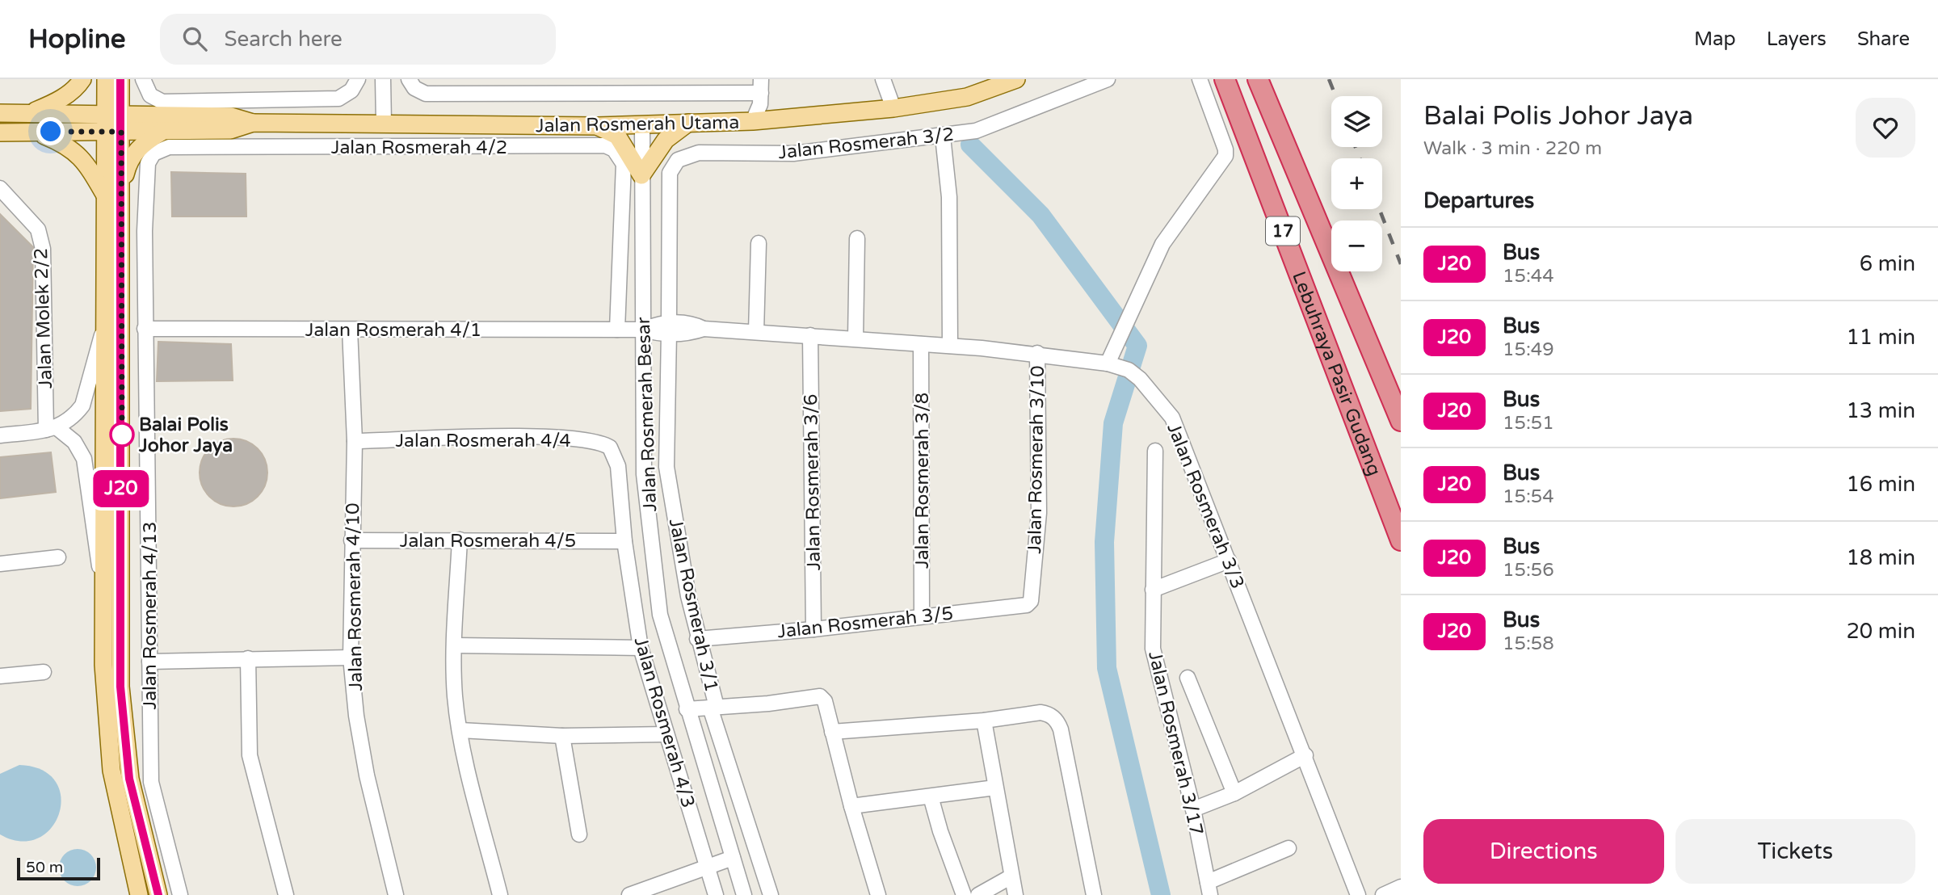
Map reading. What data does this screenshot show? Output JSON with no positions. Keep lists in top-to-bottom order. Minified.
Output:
{"streets":{"highway":["17","Lebuhraya Pasir Gudang"],"main road":["Jalan Rosmerah Utama"],"street":["Jalan Rosmerah 3/2","Jalan Rosmerah 4/2","Jalan Molek 2/2","Jalan Rosmerah 4/1","Jalan Rosmerah Besar","Jalan Rosmerah 4/4","Jalan Rosmerah 3/10","Jalan Rosmerah 3/8","Jalan Rosmerah 3/6","Jalan Rosmerah 3/3","Jalan Rosmerah 4/5","Jalan Rosmerah 4/10","Jalan Rosmerah 3/1","Jalan Rosmerah 4/13","Jalan Rosmerah 3/5","Jalan Rosmerah 4/3","Jalan Rosmerah 3/17"]},"crossings":[["Jalan Rosmerah Utama","Jalan Rosmerah Besar"],["Jalan Rosmerah 3/2","Jalan Rosmerah 3/3"],["Jalan Rosmerah 3/2","Jalan Rosmerah 3/1"],["Jalan Rosmerah 4/2","Jalan Rosmerah 4/1"],["Jalan Rosmerah 4/2","Jalan Rosmerah 4/13"],["Jalan Rosmerah 4/1","Jalan Rosmerah Besar"],["Jalan Rosmerah 4/1","Jalan Rosmerah 3/3"],["Jalan Rosmerah 4/1","Jalan Rosmerah 4/10"],["Jalan Rosmerah 4/1","Jalan Rosmerah 4/13"],["Jalan Rosmerah Besar","Jalan Rosmerah 3/3"],["Jalan Rosmerah 4/4","Jalan Rosmerah 4/10"],["Jalan Rosmerah 4/4","Jalan Rosmerah 4/3"],["Jalan Rosmerah 3/10","Jalan Rosmerah 3/3"],["Jalan Rosmerah 3/10","Jalan Rosmerah 3/5"],["Jalan Rosmerah 3/8","Jalan Rosmerah 3/3"],["Jalan Rosmerah 3/8","Jalan Rosmerah 3/5"],["Jalan Rosmerah 3/6","Jalan Rosmerah 3/3"],["Jalan Rosmerah 3/6","Jalan Rosmerah 3/5"],["Jalan Rosmerah 3/3","Jalan Rosmerah 3/1"],["Jalan Rosmerah 4/5","Jalan Rosmerah 4/10"],["Jalan Rosmerah 4/5","Jalan Rosmerah 4/3"],["Jalan Rosmerah 3/1","Jalan Rosmerah 3/5"]],"places":["Balai Polis Johor Jaya"],"lines":["bus line J20"],"scale_bar":"50 m","page":{"header":"Hopline","search":"Search here","nav":["Map","Layers","Share"],"on_map":"J20","heading":[["Balai Polis Johor Jaya","Walk · 3 min · 220 m"],"Departures"],"map_buttons":["+","−"],"list":[{"mark":"J20","name":"Bus","note":"15:44","value":"6 min"},{"mark":"J20","name":"Bus","note":"15:49","value":"11 min"},{"mark":"J20","name":"Bus","note":"15:51","value":"13 min"},{"mark":"J20","name":"Bus","note":"15:54","value":"16 min"},{"mark":"J20","name":"Bus","note":"15:56","value":"18 min"},{"mark":"J20","name":"Bus","note":"15:58","value":"20 min"}],"buttons":["Directions","Tickets"],"scale":"50 m"}}
